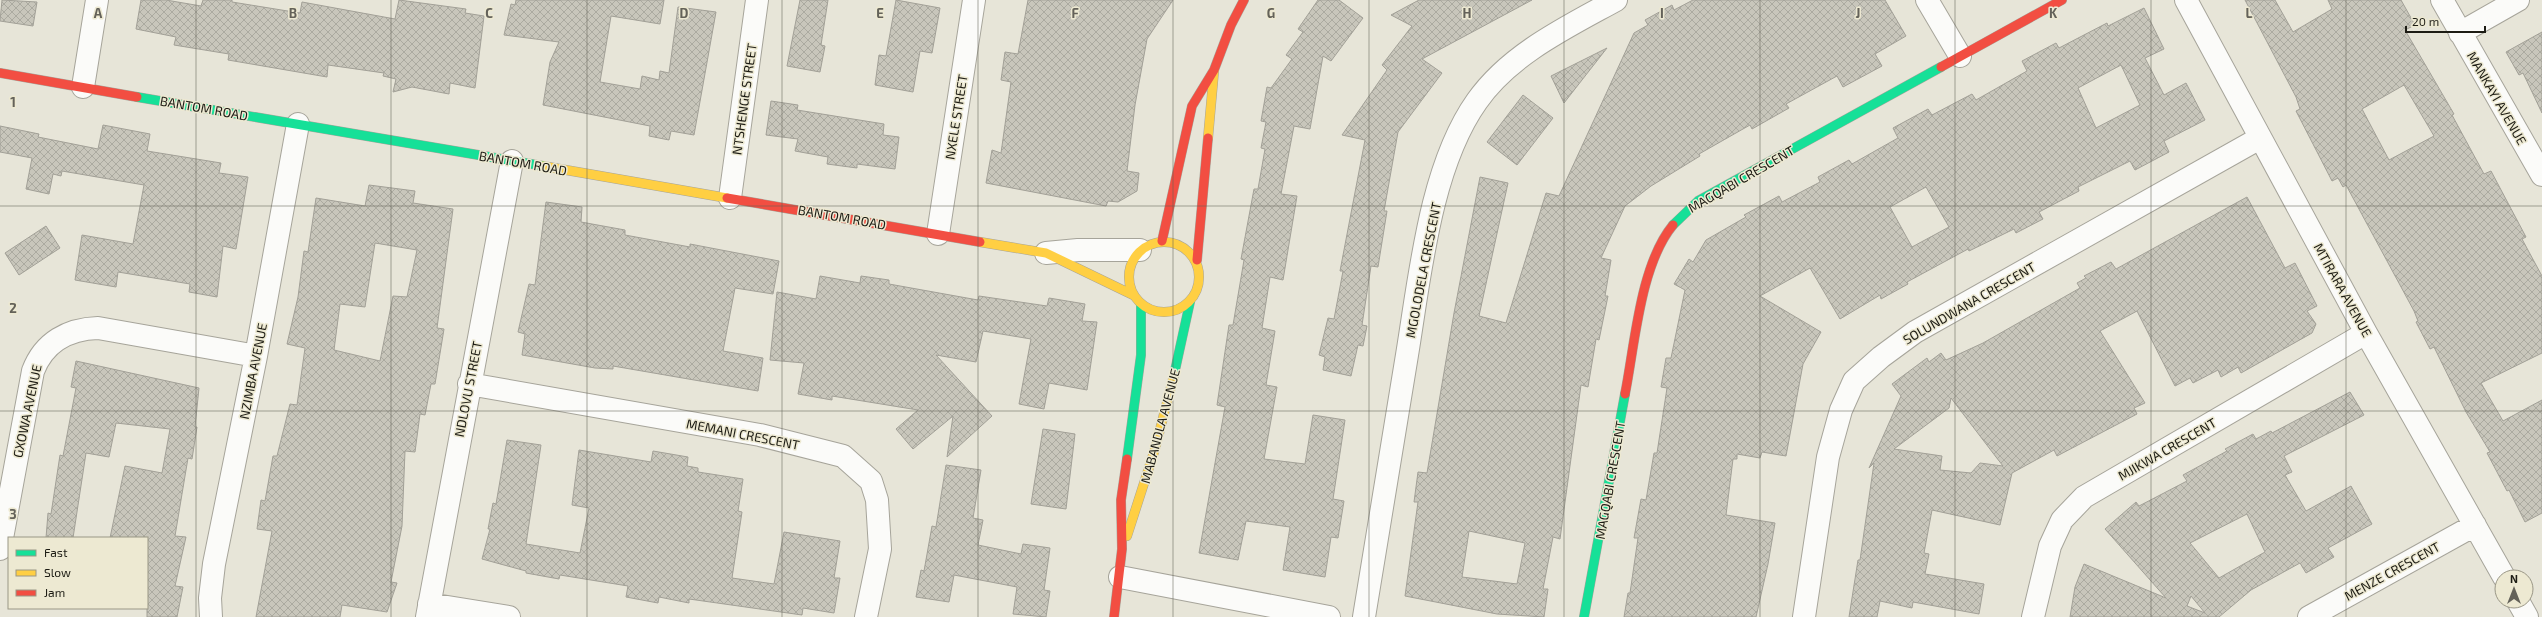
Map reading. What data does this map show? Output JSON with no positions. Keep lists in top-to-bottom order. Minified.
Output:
{"streets":{"street":["MANKAYI AVENUE","NTSHENGE STREET","BANTOM ROAD","NXELE STREET","MAGQABI CRESCENT","MGOLODELA CRESCENT","MTIRARA AVENUE","SOLUNDWANA CRESCENT","NZIMBA AVENUE","NDLOVU STREET","GXOWA AVENUE","MABANDLA AVENUE","MEMANI CRESCENT","MJIKWA CRESCENT","MENZE CRESCENT"]},"crossings":[["NTSHENGE STREET","BANTOM ROAD"],["BANTOM ROAD","NXELE STREET"],["BANTOM ROAD","NZIMBA AVENUE"],["BANTOM ROAD","NDLOVU STREET"],["BANTOM ROAD","MABANDLA AVENUE"],["MTIRARA AVENUE","SOLUNDWANA CRESCENT"],["MTIRARA AVENUE","MJIKWA CRESCENT"],["MTIRARA AVENUE","MENZE CRESCENT"],["NZIMBA AVENUE","GXOWA AVENUE"],["NDLOVU STREET","MEMANI CRESCENT"]],"legend":["Fast","Slow","Jam"],"scale_bar":"20 m","north":"top","grid":{"columns":["A","B","C","D","E","F","G","H","I","J","K","L"],"rows":["1","2","3"]}}
